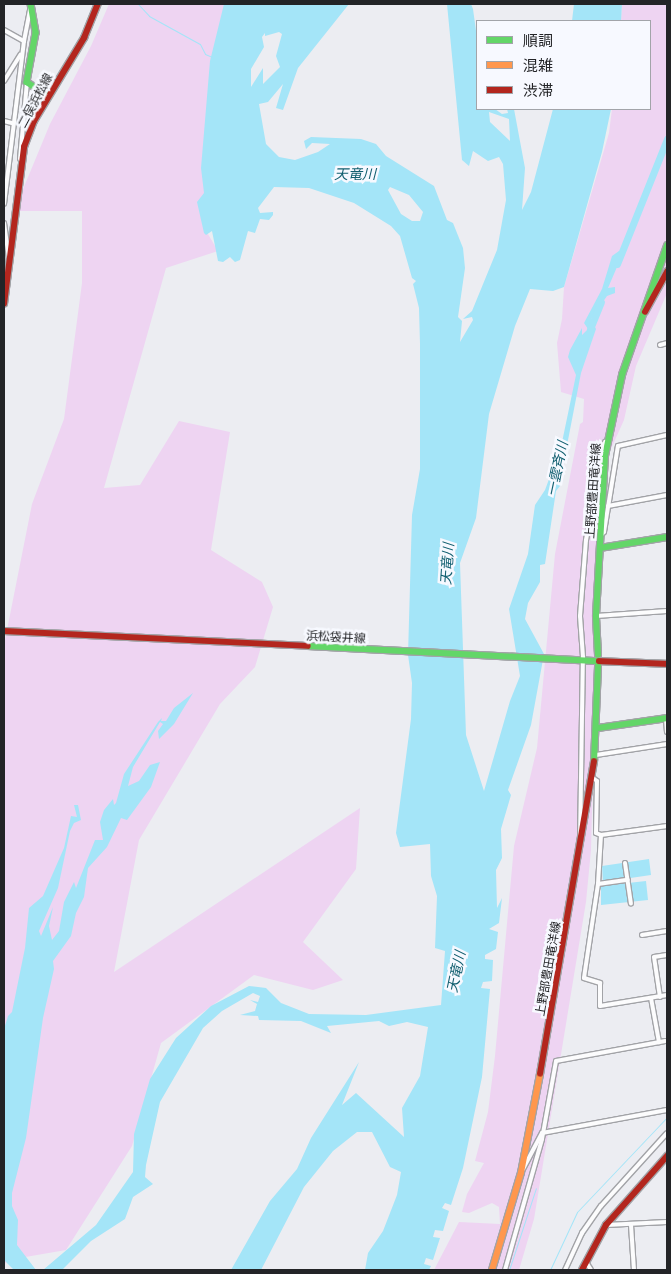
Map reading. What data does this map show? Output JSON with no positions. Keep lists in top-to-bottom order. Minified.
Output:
{"streets":{"main road":["二俣浜松線","上野部豊田竜洋線","浜松袋井線"]},"water":["天竜川","一雲斉川"],"legend":["順調","混雑","渋滞"]}
